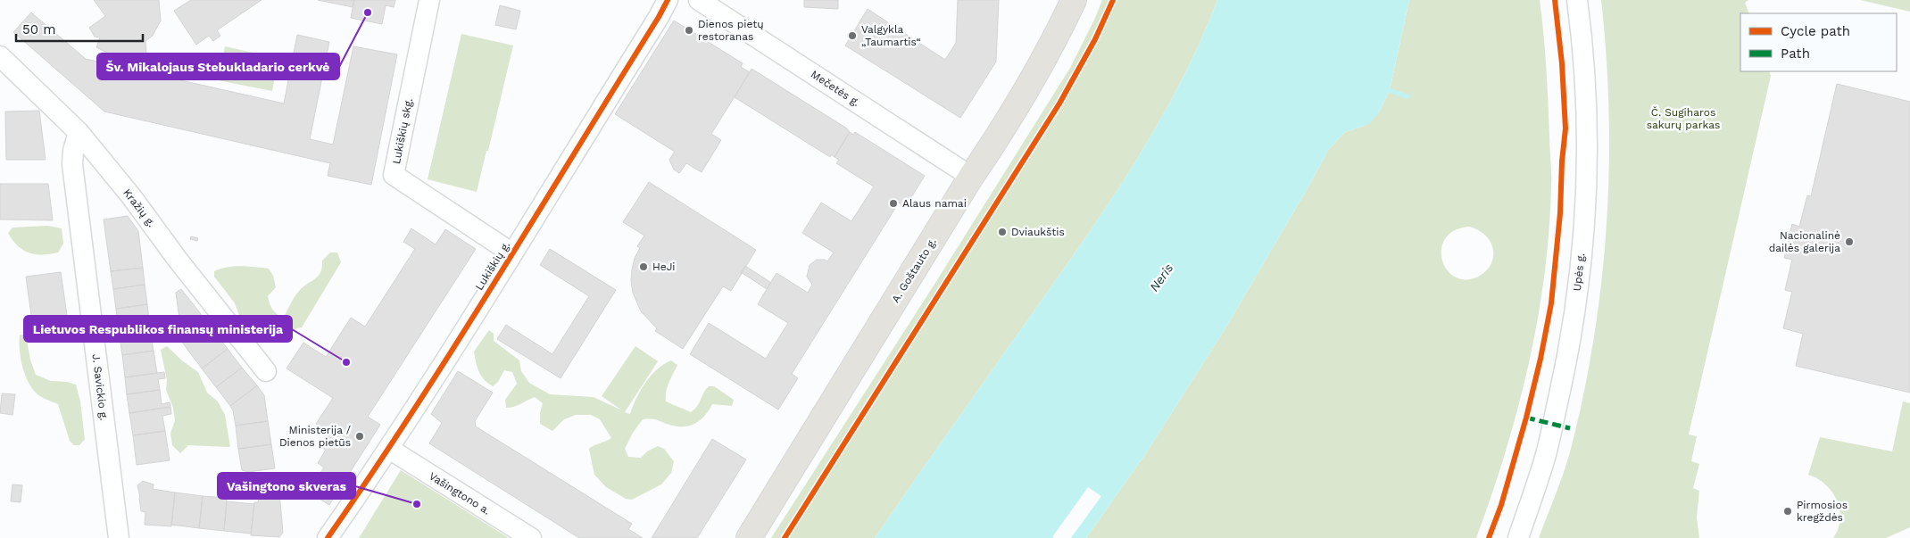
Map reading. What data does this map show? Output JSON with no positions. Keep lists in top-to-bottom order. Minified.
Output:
{"streets":{"main road":["A. Goštauto g."],"street":["Mečetės g.","Lukiškių skg.","Kražių g.","Lukiškių g.","Upės g.","J. Savickio g.","Vašingtono a."]},"crossings":[["Mečetės g.","A. Goštauto g."],["Lukiškių skg.","Lukiškių g."],["Kražių g.","J. Savickio g."],["Lukiškių g.","Vašingtono a."]],"water":["Neris"],"parks":["Č. Sugiharos sakurų parkas"],"places":["Šv. Mikalojaus Stebukladario cerkvė","Dienos pietų restoranas","Valgykla „Taumartis“","Alaus namai","Dviaukštis","Nacionalinė dailės galerija","HeJi","Lietuvos Respublikos finansų ministerija","Ministerija / Dienos pietūs","Vašingtono skveras","Pirmosios kregždės"],"legend":["Cycle path","Path"],"scale_bar":"50 m"}
